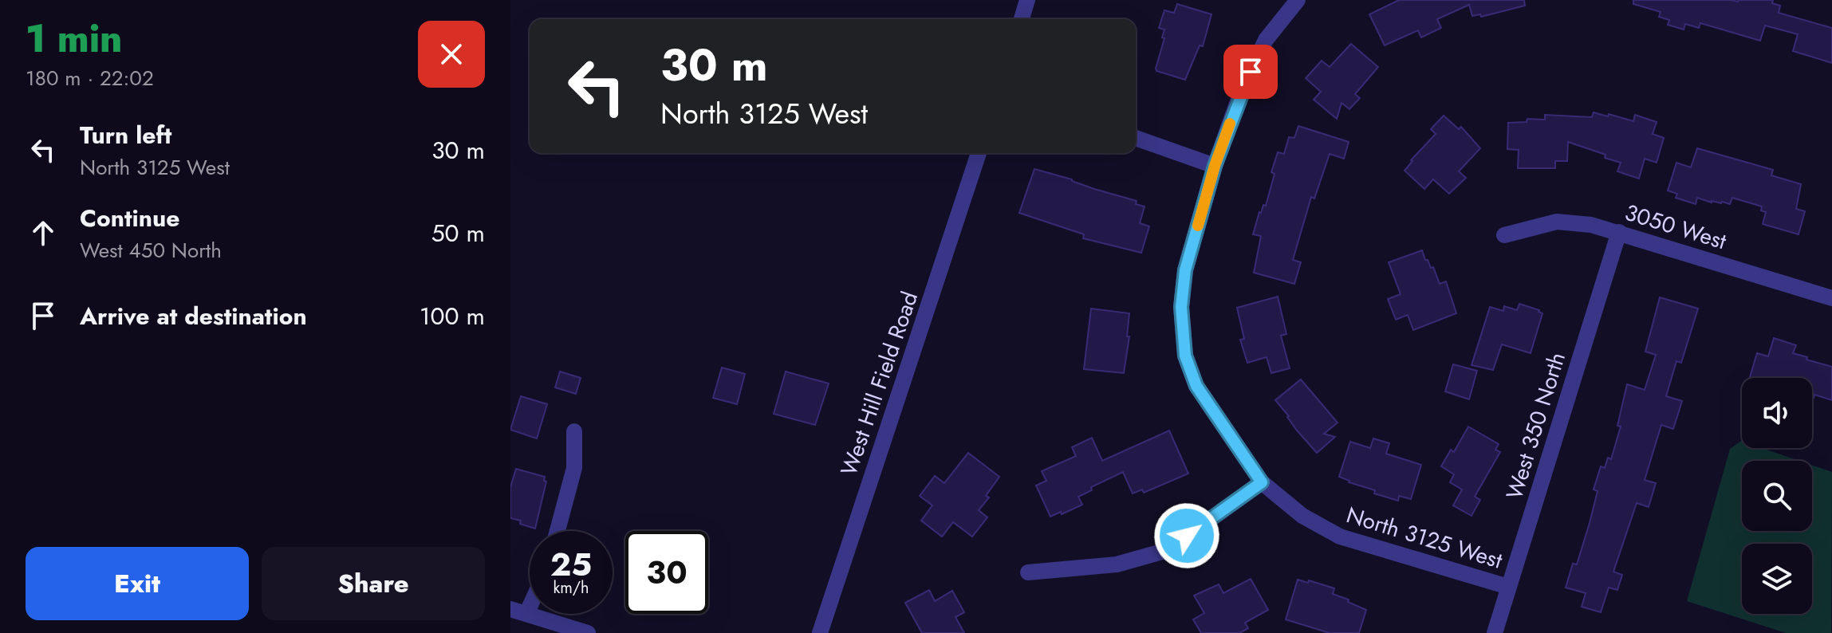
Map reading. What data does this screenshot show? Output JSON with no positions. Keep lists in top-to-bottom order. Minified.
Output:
{"streets":{"street":["3050 West","West Hill Field Road","West 350 North","North 3125 West"]},"crossings":[["3050 West","West 350 North"],["West 350 North","North 3125 West"]],"page":{"heading":["1 min","180 m · 22:02"],"turn":["30 m","North 3125 West"],"list":[{"name":"Turn left","note":"North 3125 West","value":"30 m"},{"name":"Continue","note":"West 450 North","value":"50 m"},{"name":"Arrive at destination","value":"100 m"}],"speed":"25 km/h","limit":"30","buttons":["Exit","Share"]}}
